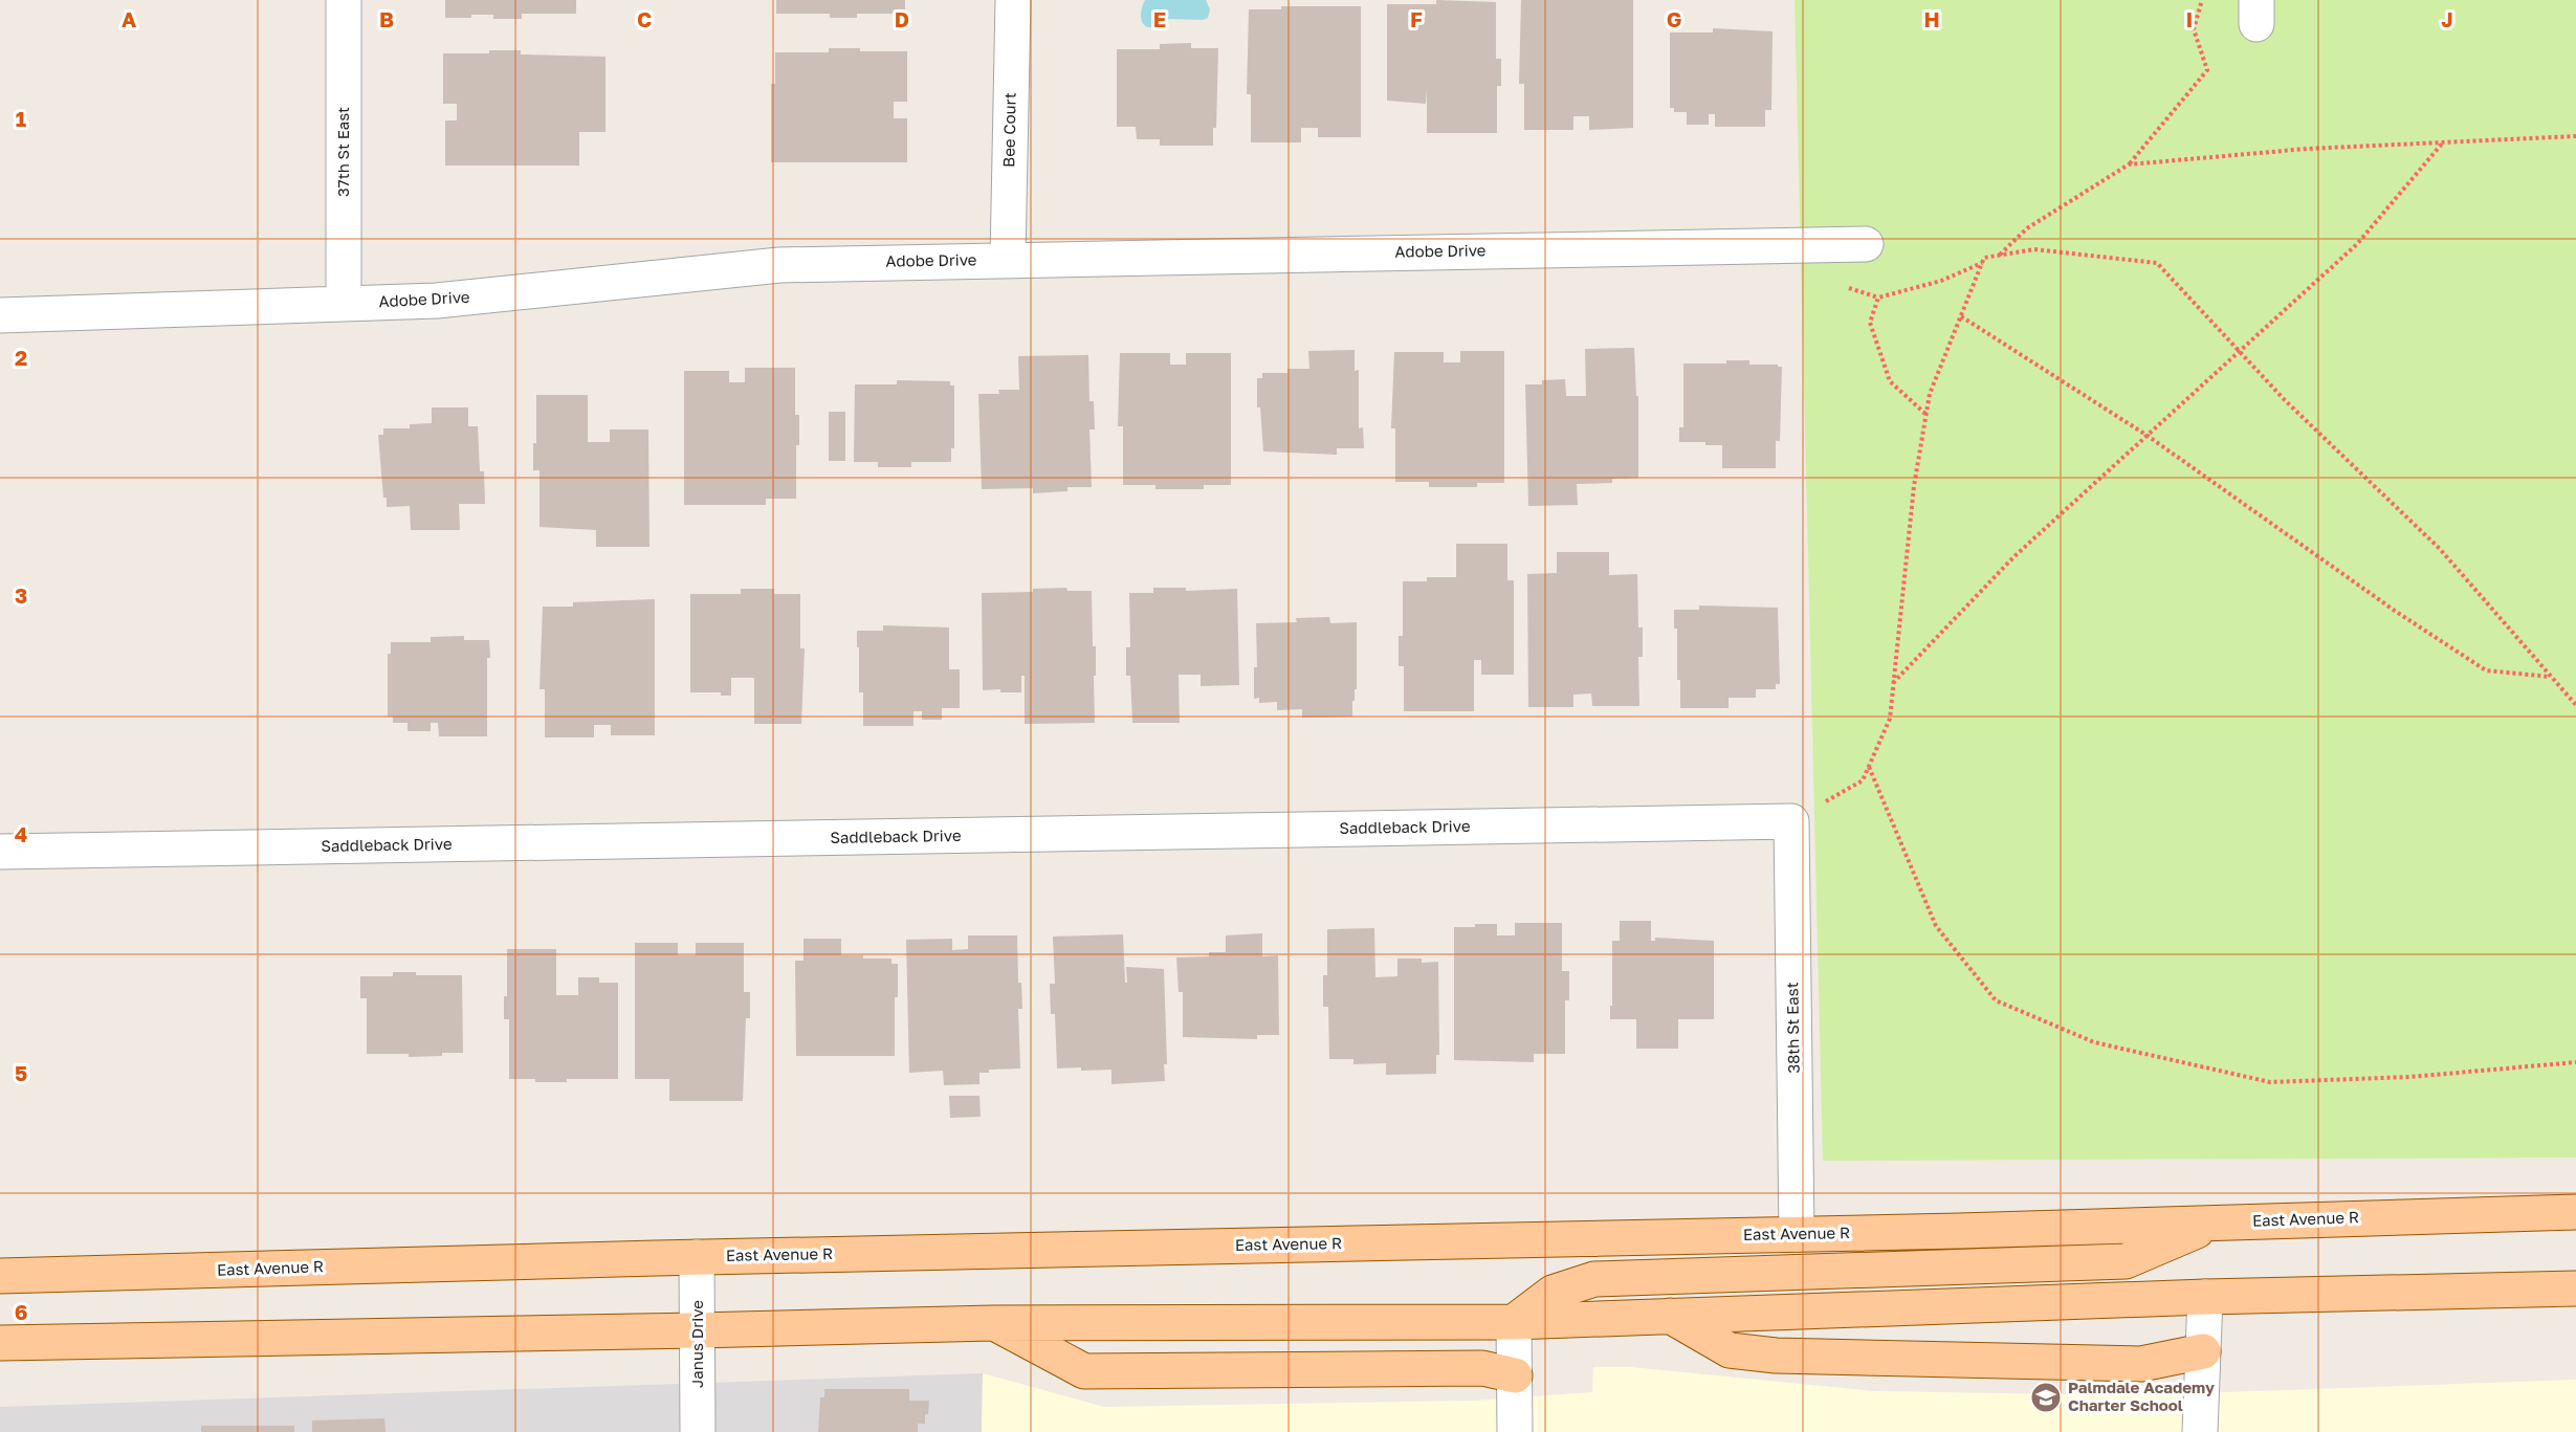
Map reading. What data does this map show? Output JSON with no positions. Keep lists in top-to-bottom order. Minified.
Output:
{"streets":{"main road":["East Avenue R"],"street":["Bee Court","37th St East","Adobe Drive","Saddleback Drive","38th St East","Janus Drive"]},"crossings":[["Bee Court","Adobe Drive"],["37th St East","Adobe Drive"],["Saddleback Drive","38th St East"],["38th St East","East Avenue R"],["East Avenue R","Janus Drive"]],"places":{"school or university":["Palmdale Academy Charter School"]},"grid":{"columns":["A","B","C","D","E","F","G","H","I","J"],"rows":["1","2","3","4","5","6"]}}
